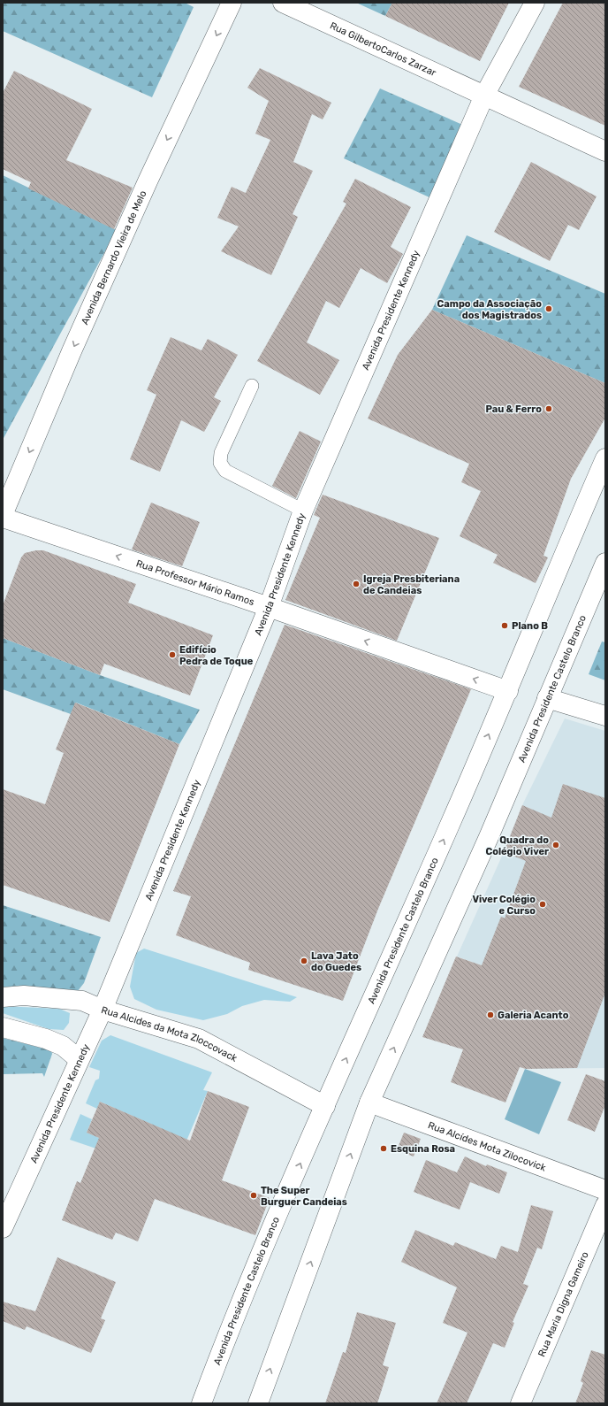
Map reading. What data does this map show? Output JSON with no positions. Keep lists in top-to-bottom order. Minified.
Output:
{"streets":{"street":["Rua GilbertoCarlos Zarzar","Avenida Bernardo Vieira de Melo","Avenida Presidente Kennedy","Rua Professor Mário Ramos","Avenida Presidente Castelo Branco","Rua Alcides da Mota Zloccovack","Rua Alcídes Mota Zilocovick","Rua Maria Digna Gameiro"]},"crossings":[["Rua GilbertoCarlos Zarzar","Avenida Presidente Kennedy"],["Avenida Bernardo Vieira de Melo","Rua Professor Mário Ramos"],["Avenida Presidente Kennedy","Rua Professor Mário Ramos"],["Avenida Presidente Kennedy","Rua Alcides da Mota Zloccovack"],["Rua Professor Mário Ramos","Avenida Presidente Castelo Branco"],["Avenida Presidente Castelo Branco","Rua Alcides da Mota Zloccovack"],["Avenida Presidente Castelo Branco","Rua Alcídes Mota Zilocovick"]],"one_way":["Avenida Bernardo Vieira de Melo","Rua Professor Mário Ramos","Avenida Presidente Castelo Branco"],"places":["Campo da Associação dos Magistrados","Pau & Ferro","Igreja Presbiteriana de Candeias","Plano B","Edifício Pedra de Toque","Quadra do Colégio Viver","Viver Colégio e Curso","Lava Jato do Guedes","Galeria Acanto","Esquina Rosa","The Super Burguer Candeias"]}
